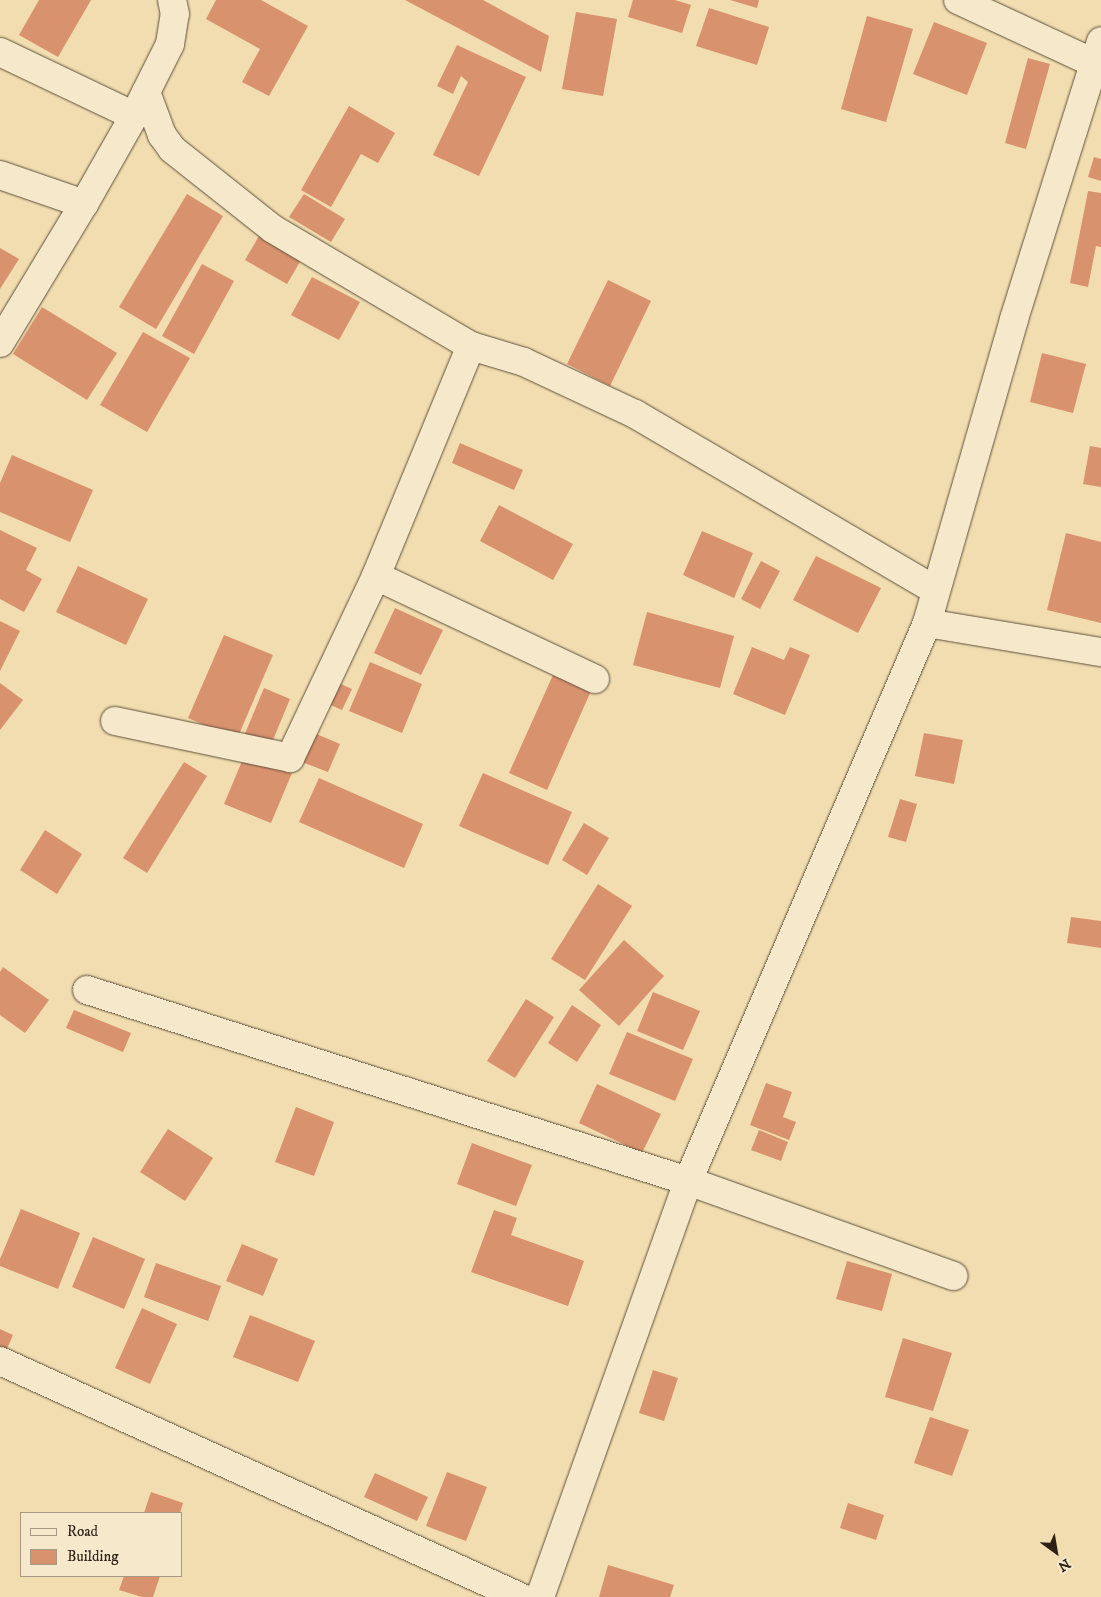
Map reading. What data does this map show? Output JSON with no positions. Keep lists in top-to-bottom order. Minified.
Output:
{"legend":["Road","Building"],"north":"bottom right"}
